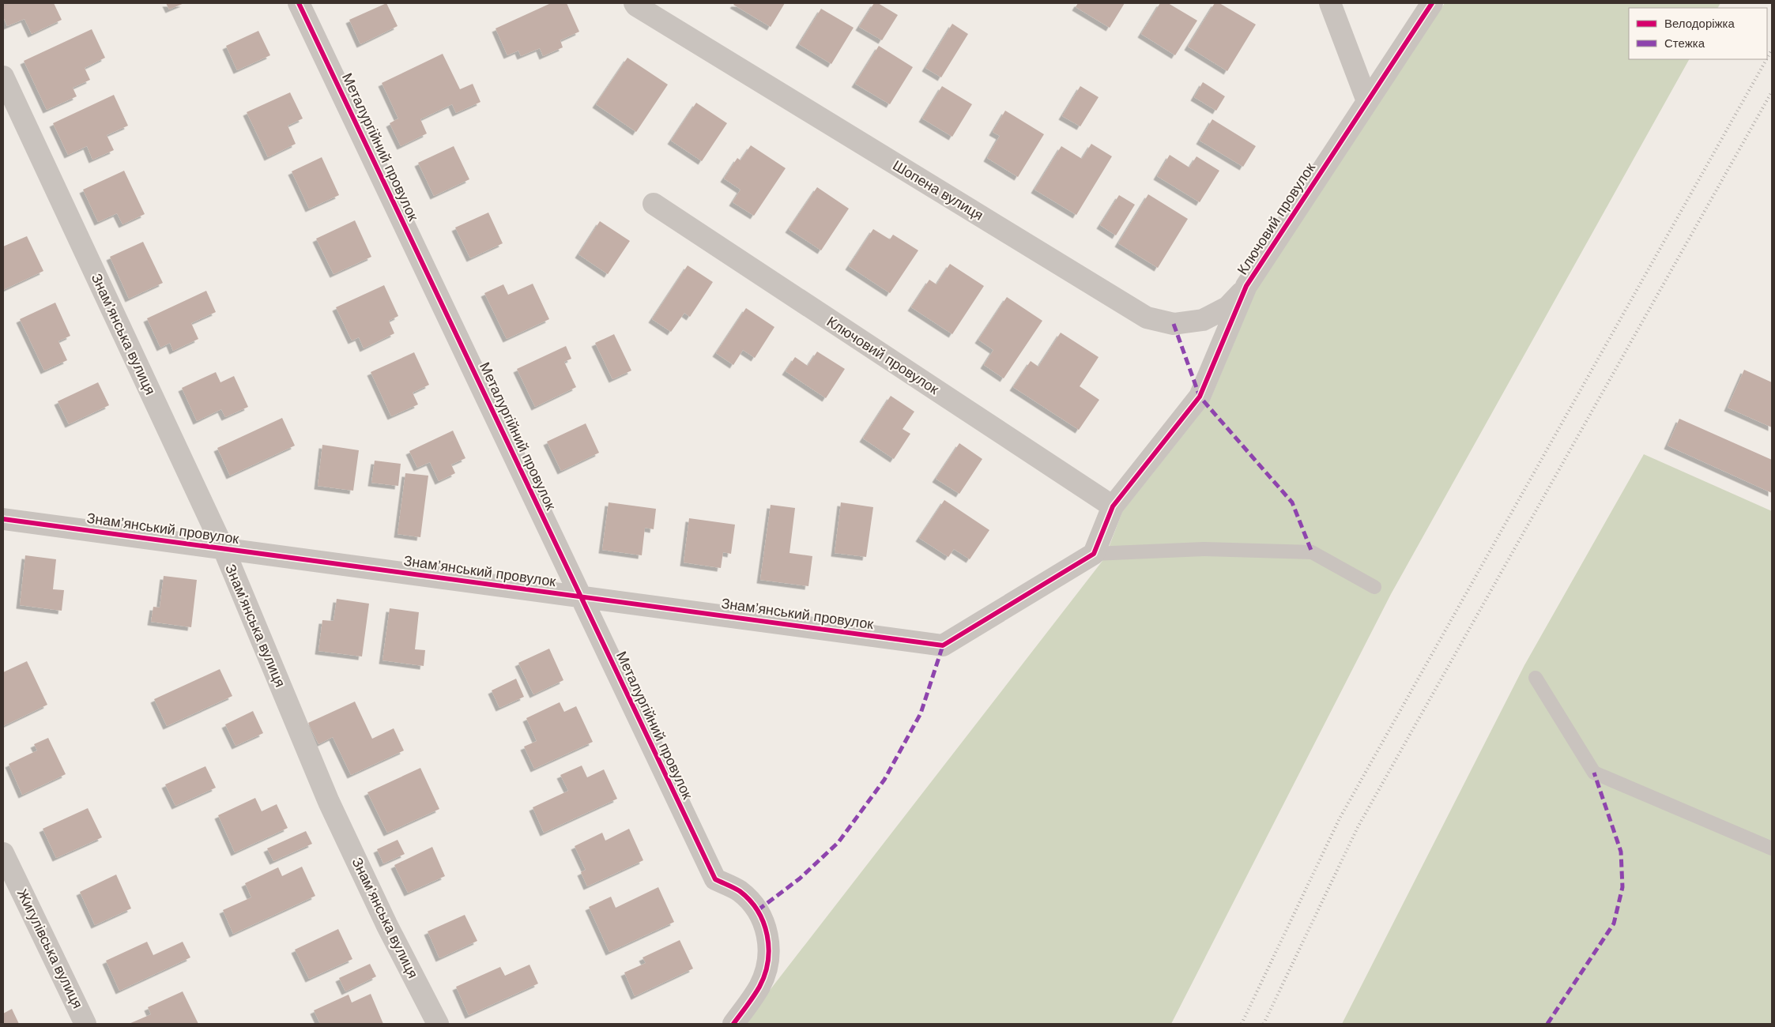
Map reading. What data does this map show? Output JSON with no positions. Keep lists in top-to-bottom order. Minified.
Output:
{"streets":{"street":["Металургійний провулок","Шопена вулиця","Ключовий провулок","Знам’янська вулиця","Знам’янський провулок","Жигулівська вулиця"]},"crossings":[["Металургійний провулок","Знам’янський провулок"],["Шопена вулиця","Ключовий провулок"],["Ключовий провулок","Знам’янський провулок"],["Знам’янська вулиця","Знам’янський провулок"]],"legend":["Велодоріжка","Стежка"]}
